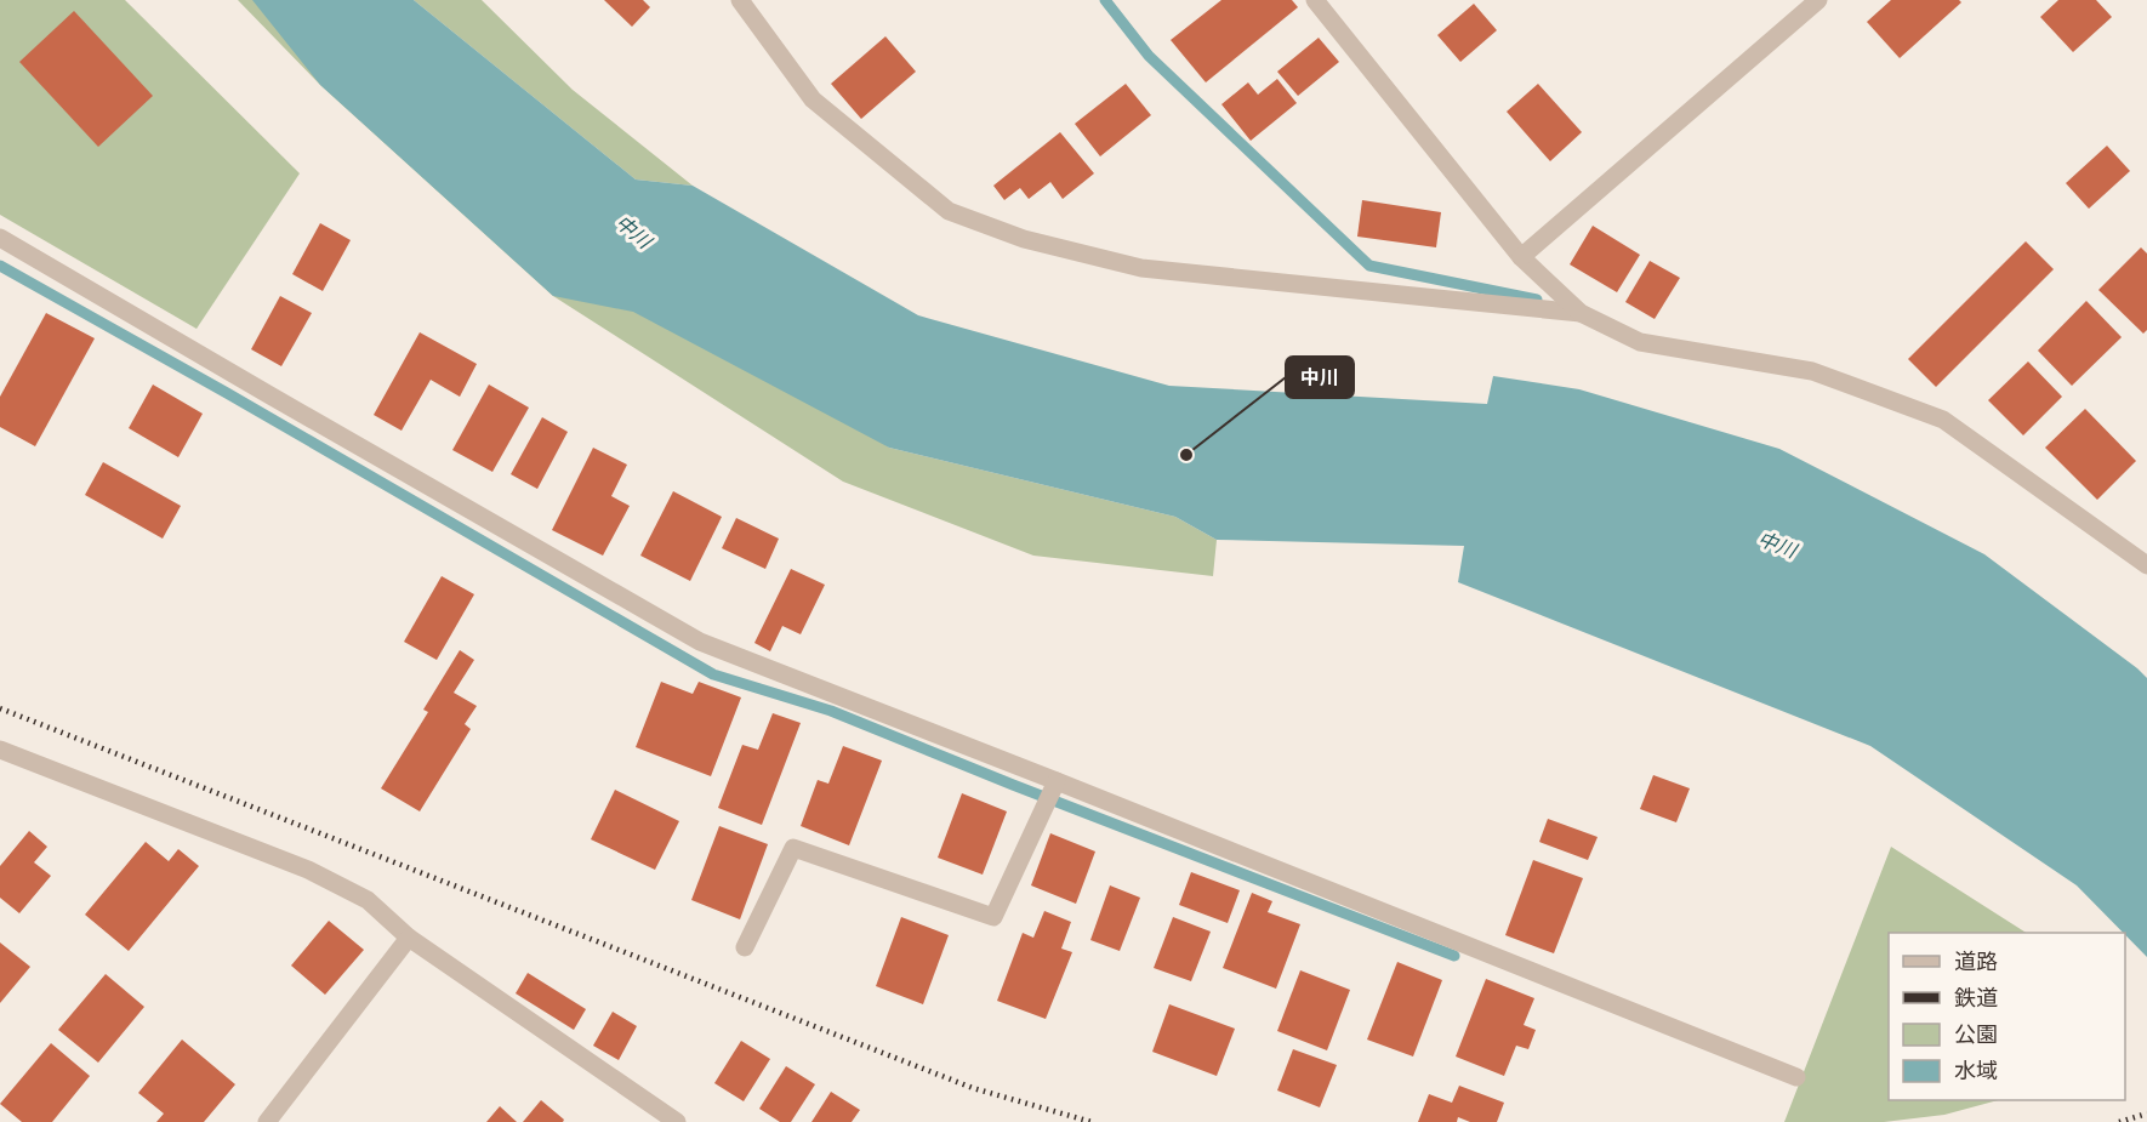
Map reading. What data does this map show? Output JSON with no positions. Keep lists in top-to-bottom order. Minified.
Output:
{"water":["中川"],"places":["中川"],"legend":["道路","鉄道","公園","水域"]}
